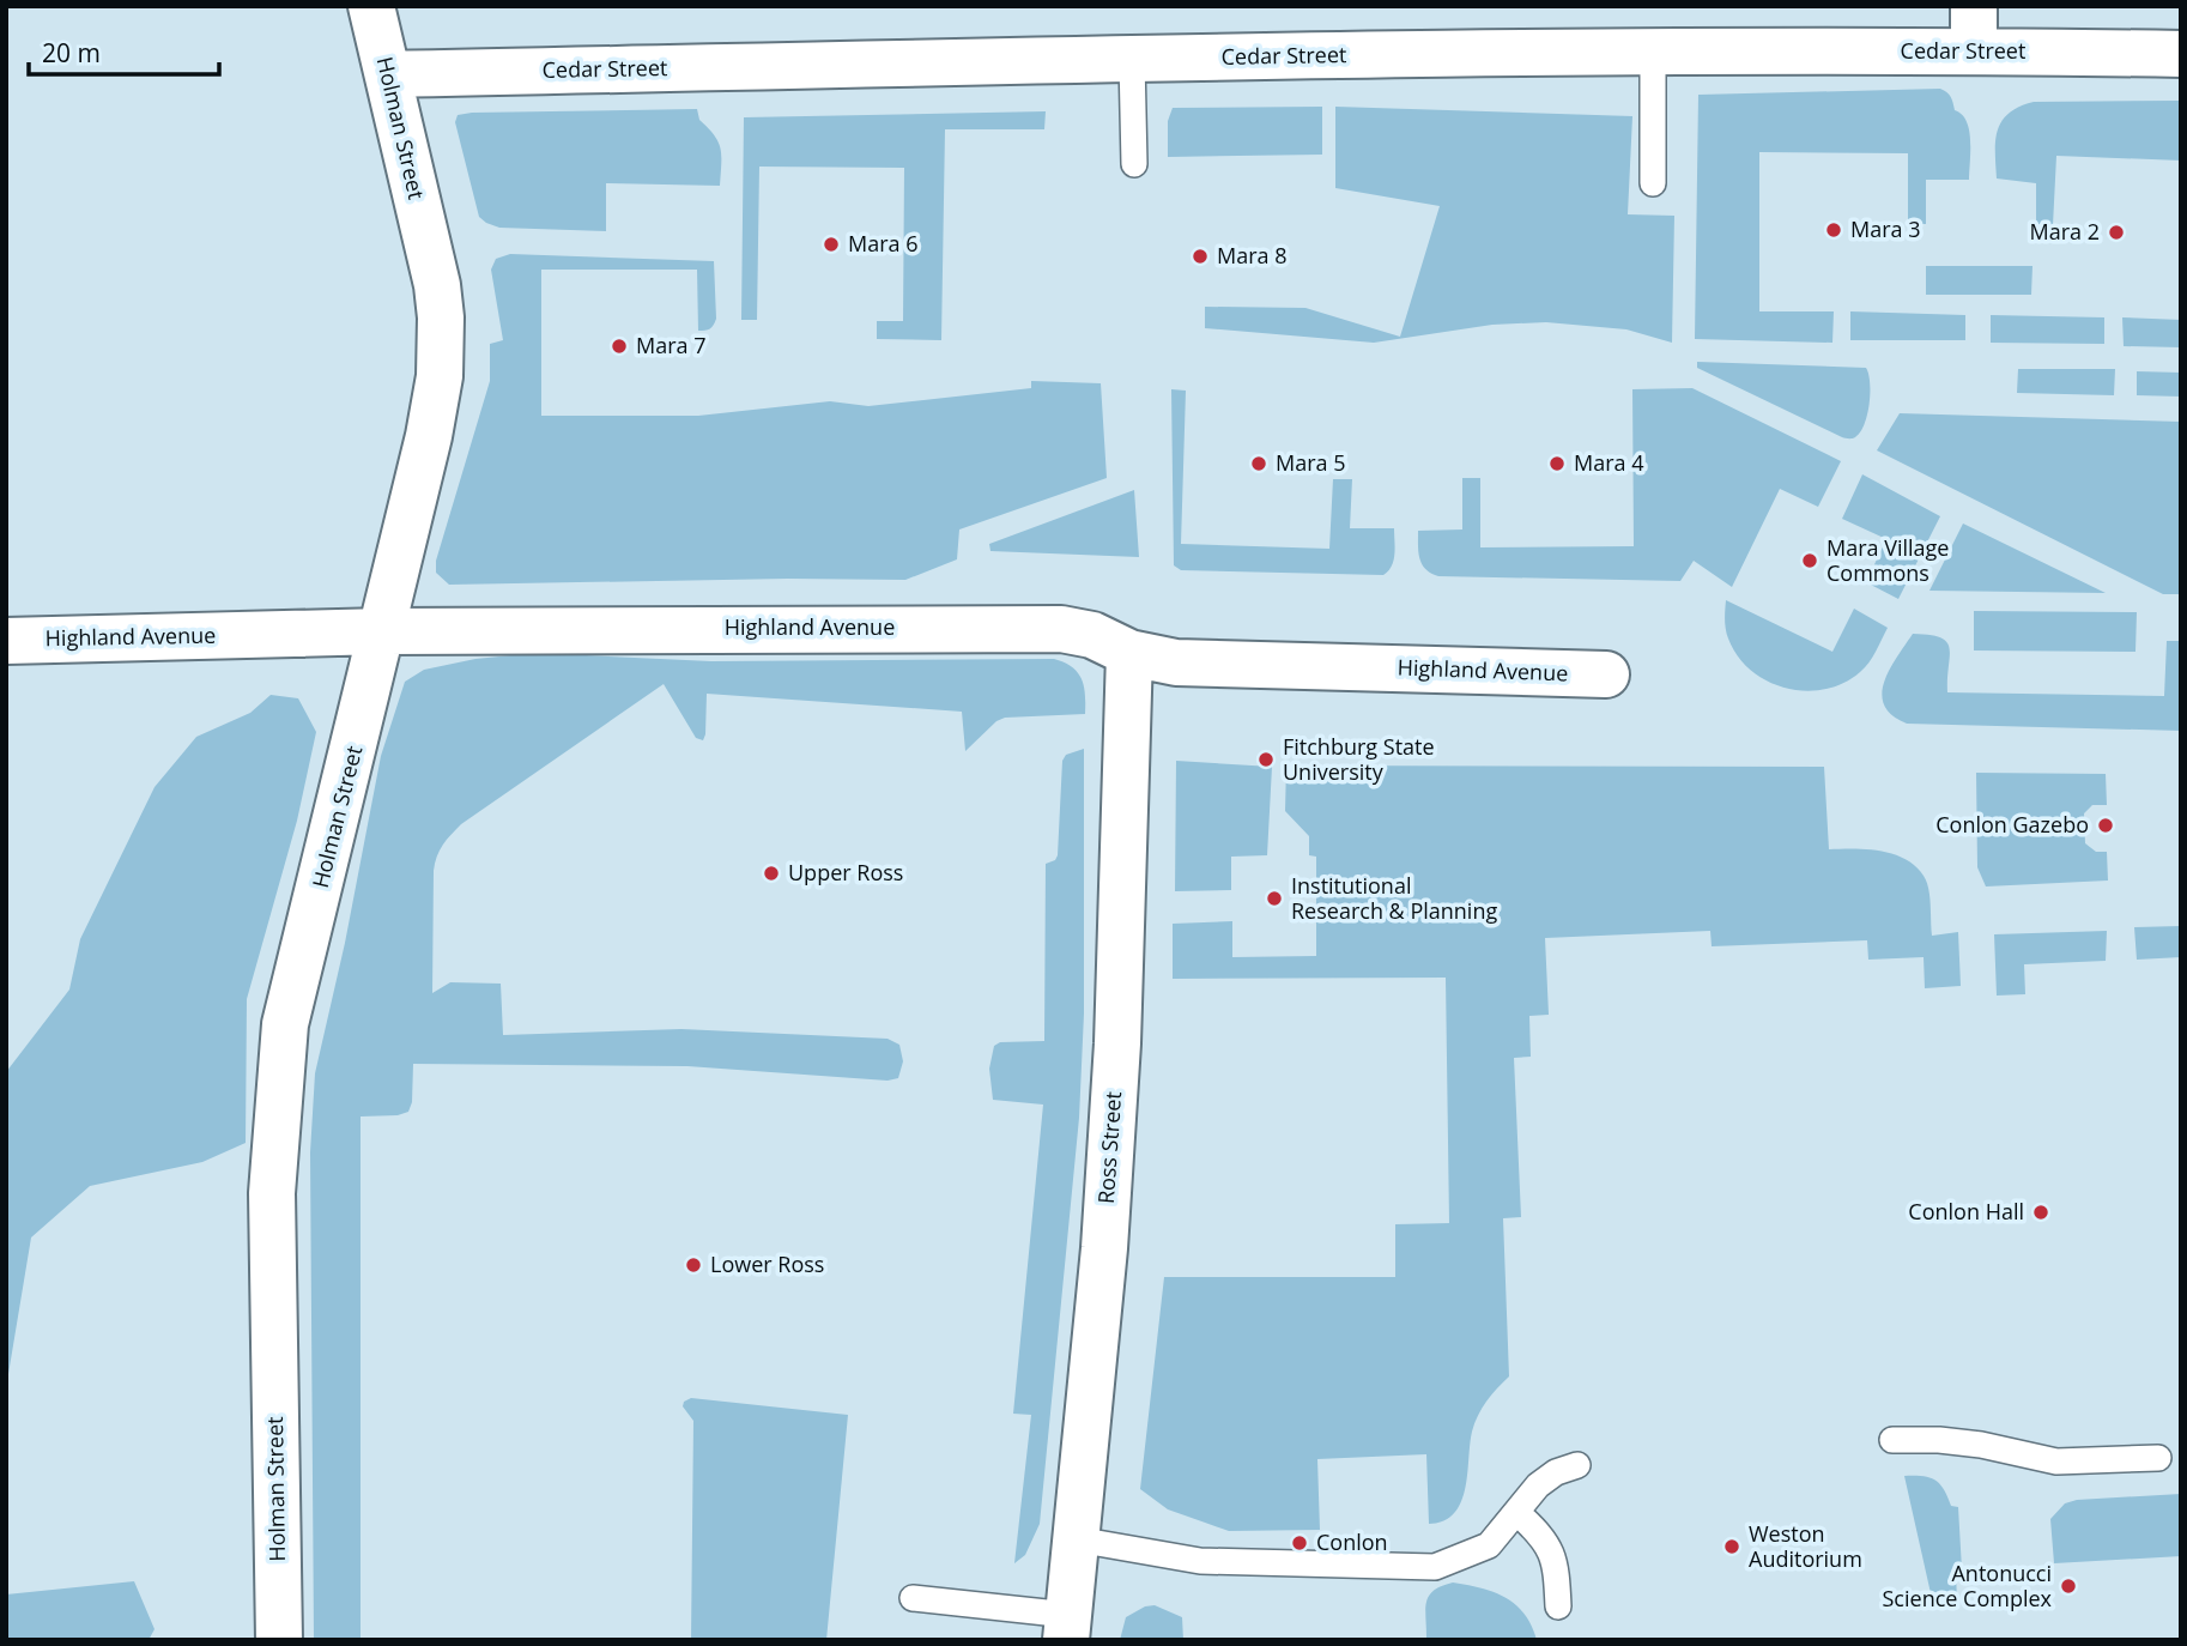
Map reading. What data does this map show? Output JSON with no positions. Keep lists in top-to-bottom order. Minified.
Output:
{"streets":{"street":["Cedar Street","Holman Street","Highland Avenue","Ross Street"]},"crossings":[["Cedar Street","Holman Street"],["Holman Street","Highland Avenue"],["Highland Avenue","Ross Street"]],"places":["Mara 3","Mara 2","Mara 6","Mara 8","Mara 7","Mara 5","Mara 4","Mara Village Commons","Fitchburg State University","Conlon Gazebo","Upper Ross","Institutional Research & Planning","Conlon Hall","Lower Ross","Conlon","Weston Auditorium","Antonucci Science Complex"],"scale_bar":"20 m"}
